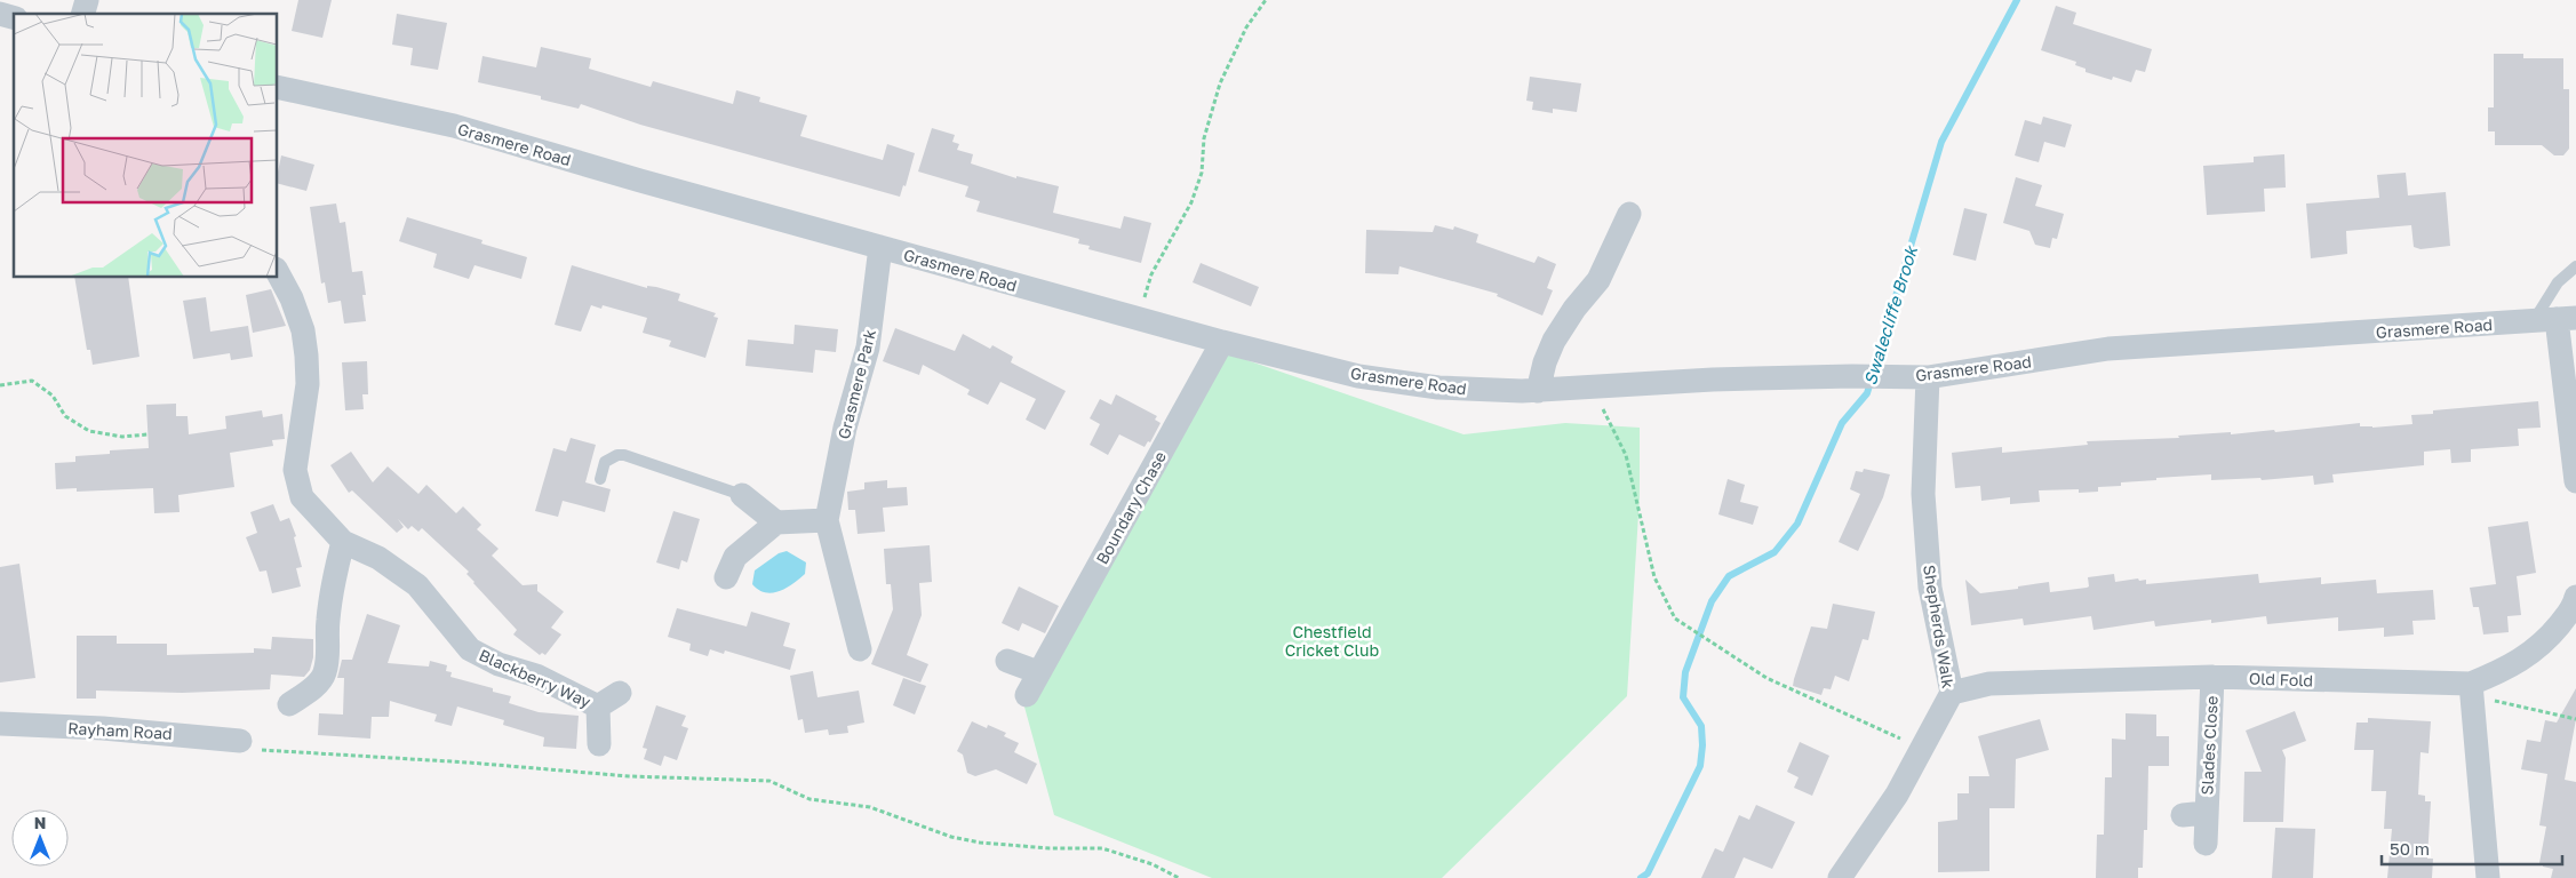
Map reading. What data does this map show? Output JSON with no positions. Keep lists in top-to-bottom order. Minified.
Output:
{"streets":{"street":["Grasmere Road","Grasmere Park","Boundary Chase","Shepherds Walk","Blackberry Way","Old Fold","Rayham Road","Slades Close"]},"crossings":[["Grasmere Road","Grasmere Park"],["Grasmere Road","Boundary Chase"],["Grasmere Road","Shepherds Walk"],["Shepherds Walk","Old Fold"],["Old Fold","Slades Close"]],"water":["Swalecliffe Brook"],"parks":["Chestfield Cricket Club"],"scale_bar":"50 m","north":"top"}
